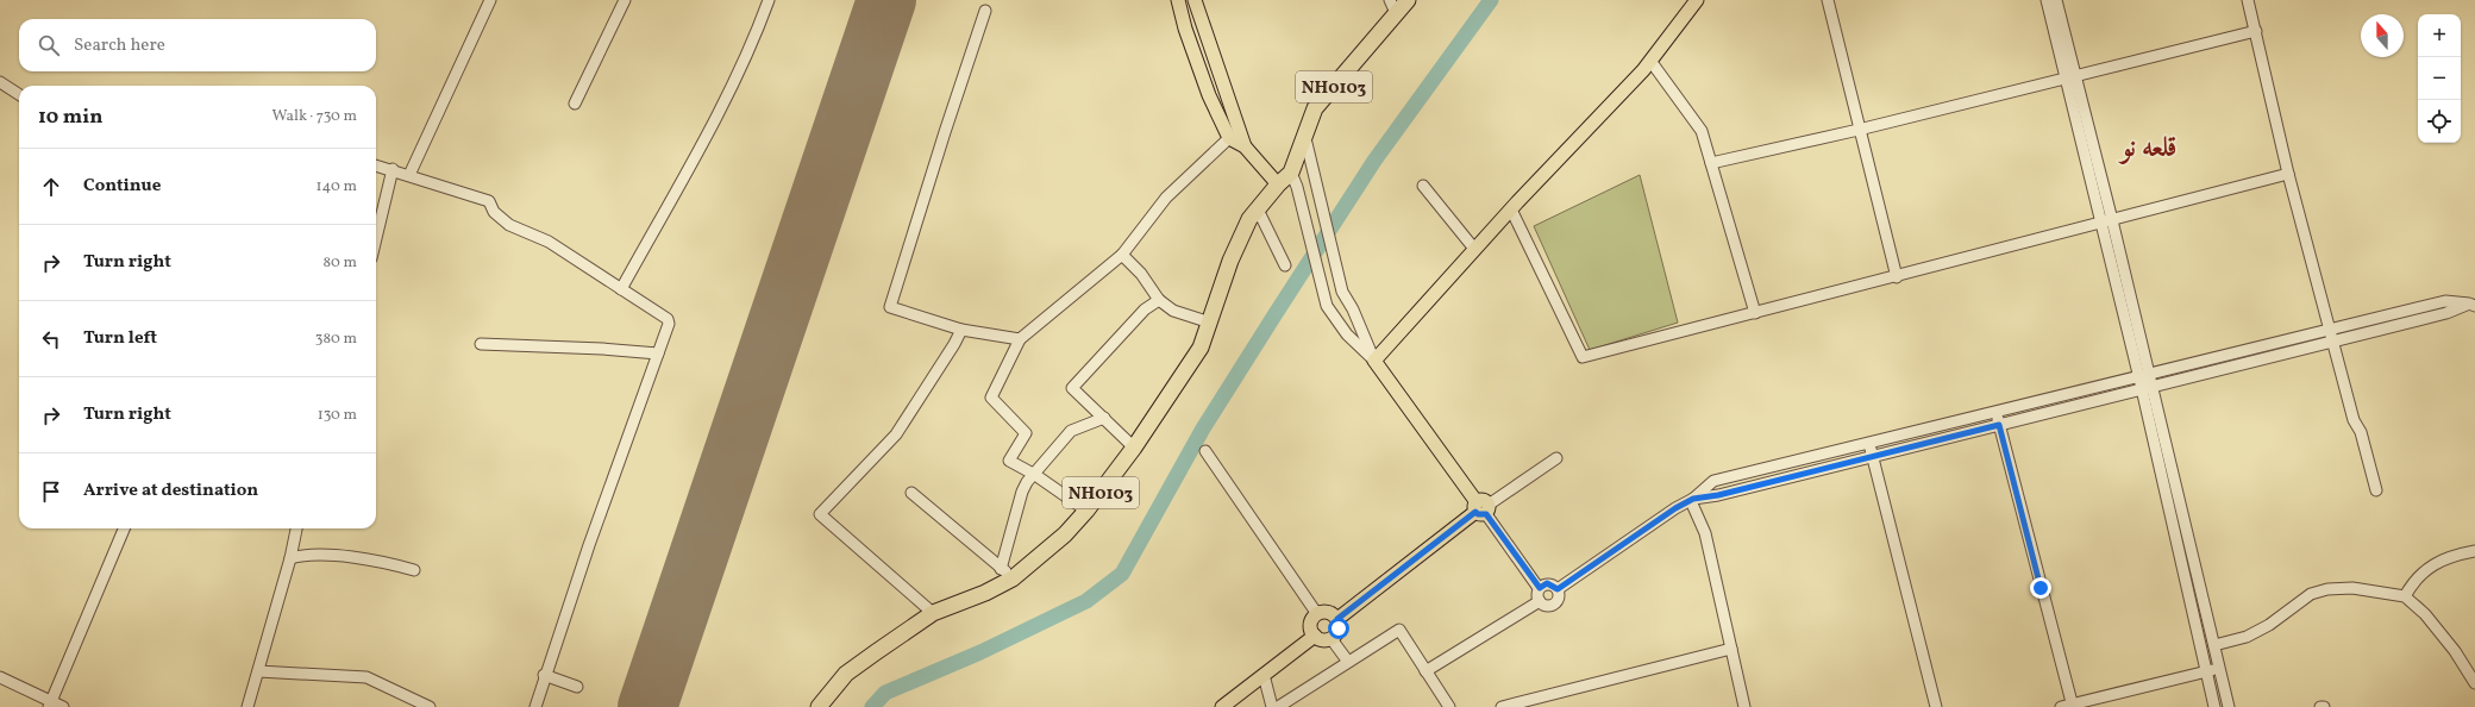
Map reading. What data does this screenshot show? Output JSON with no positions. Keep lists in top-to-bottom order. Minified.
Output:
{"streets":{"highway":["NH0103"]},"districts":["قلعه نو"],"north":"top","page":{"map_buttons":["+","−"],"search":"Search here","heading":["10 min","Walk · 730 m"],"list":[["Continue","140 m"],["Turn right","80 m"],["Turn left","380 m"],["Turn right","130 m"],"Arrive at destination"]}}
